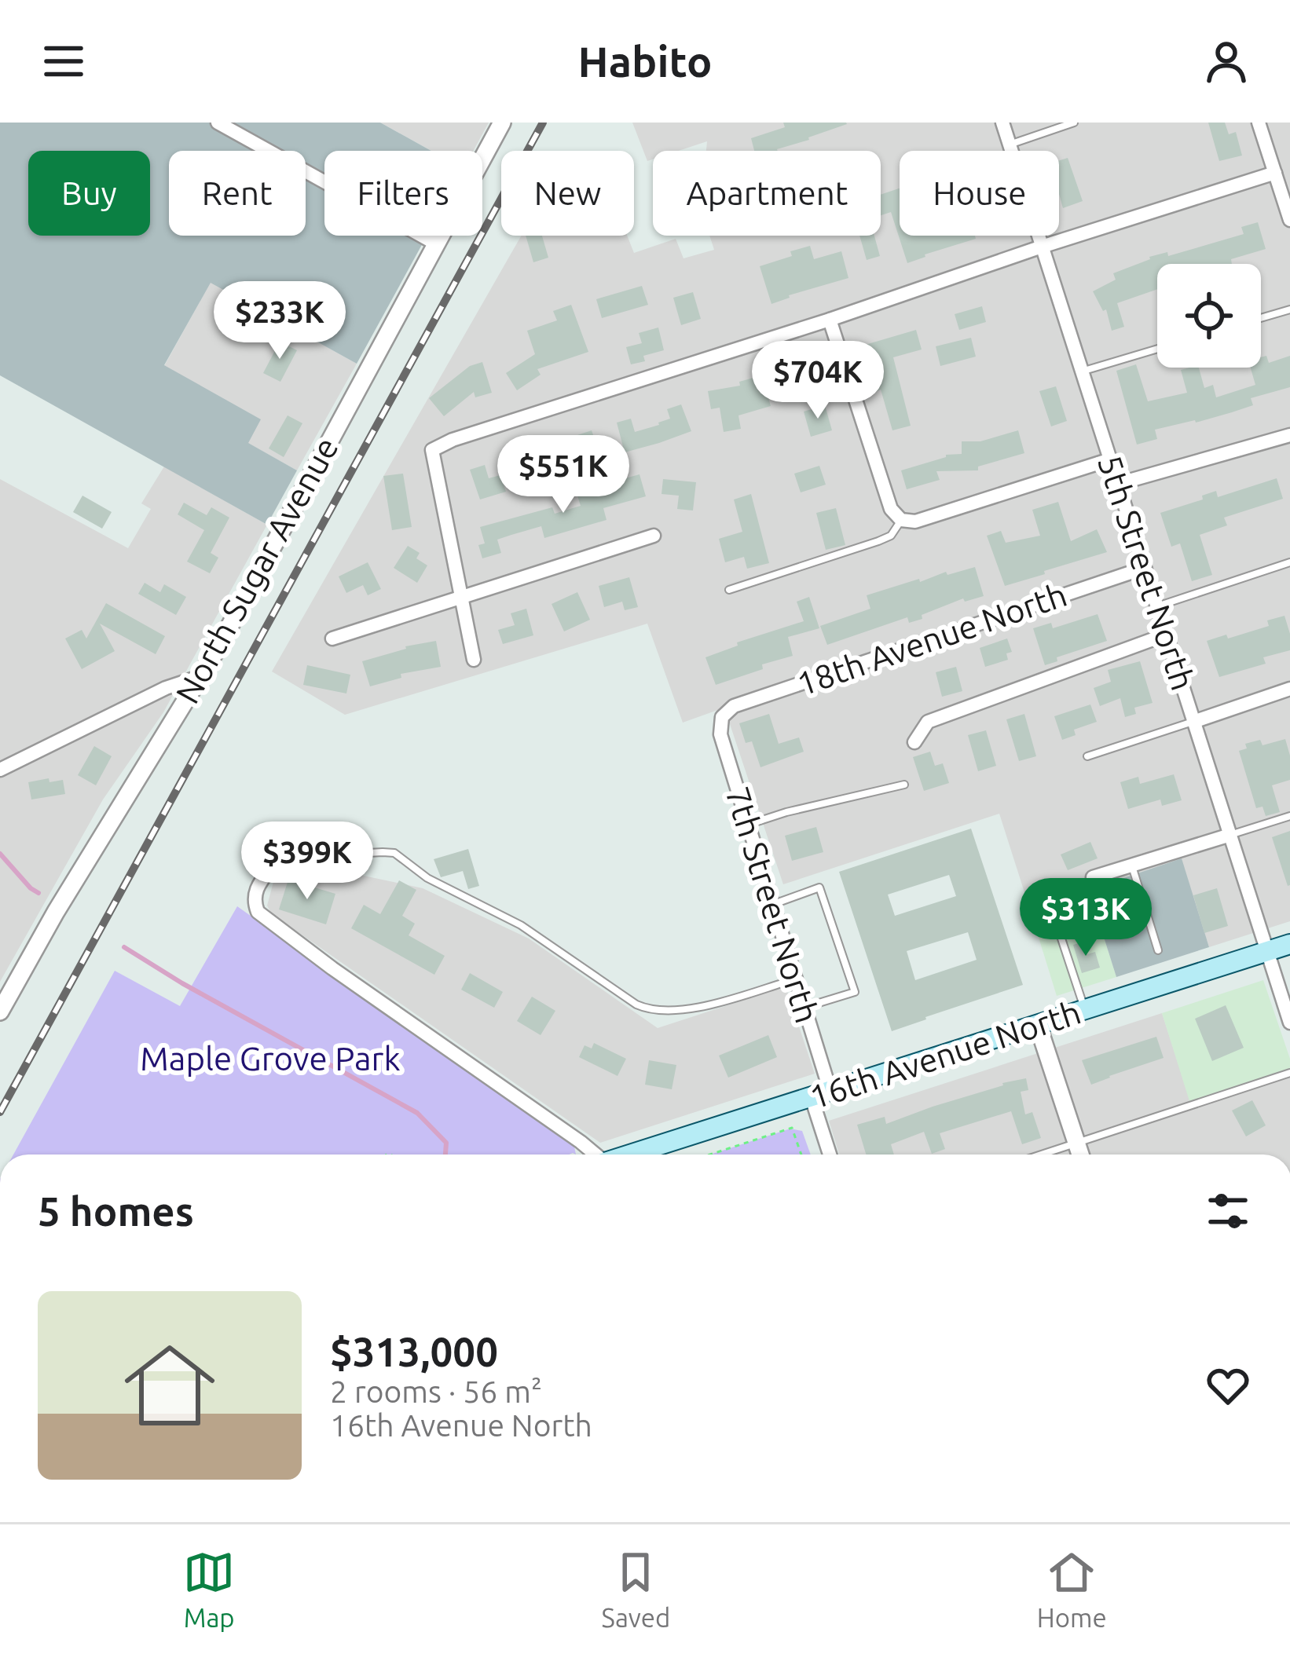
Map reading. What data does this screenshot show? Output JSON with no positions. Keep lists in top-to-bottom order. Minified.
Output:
{"streets":{"main road":["16th Avenue North"],"street":["North Sugar Avenue","5th Street North","18th Avenue North","7th Street North"]},"crossings":[["5th Street North","18th Avenue North"],["5th Street North","16th Avenue North"],["18th Avenue North","7th Street North"],["7th Street North","16th Avenue North"]],"parks":["Maple Grove Park"],"page":{"header":"Habito","chip":["Buy","Rent","Filters","New","Apartment","House"],"price":["$233K","$704K","$551K","$399K","$313K"],"heading":"5 homes","list":[{"name":"$313,000","note":"2 rooms · 56 m² · 16th Avenue North"}],"tabs":["Map","Saved","Home"]}}
